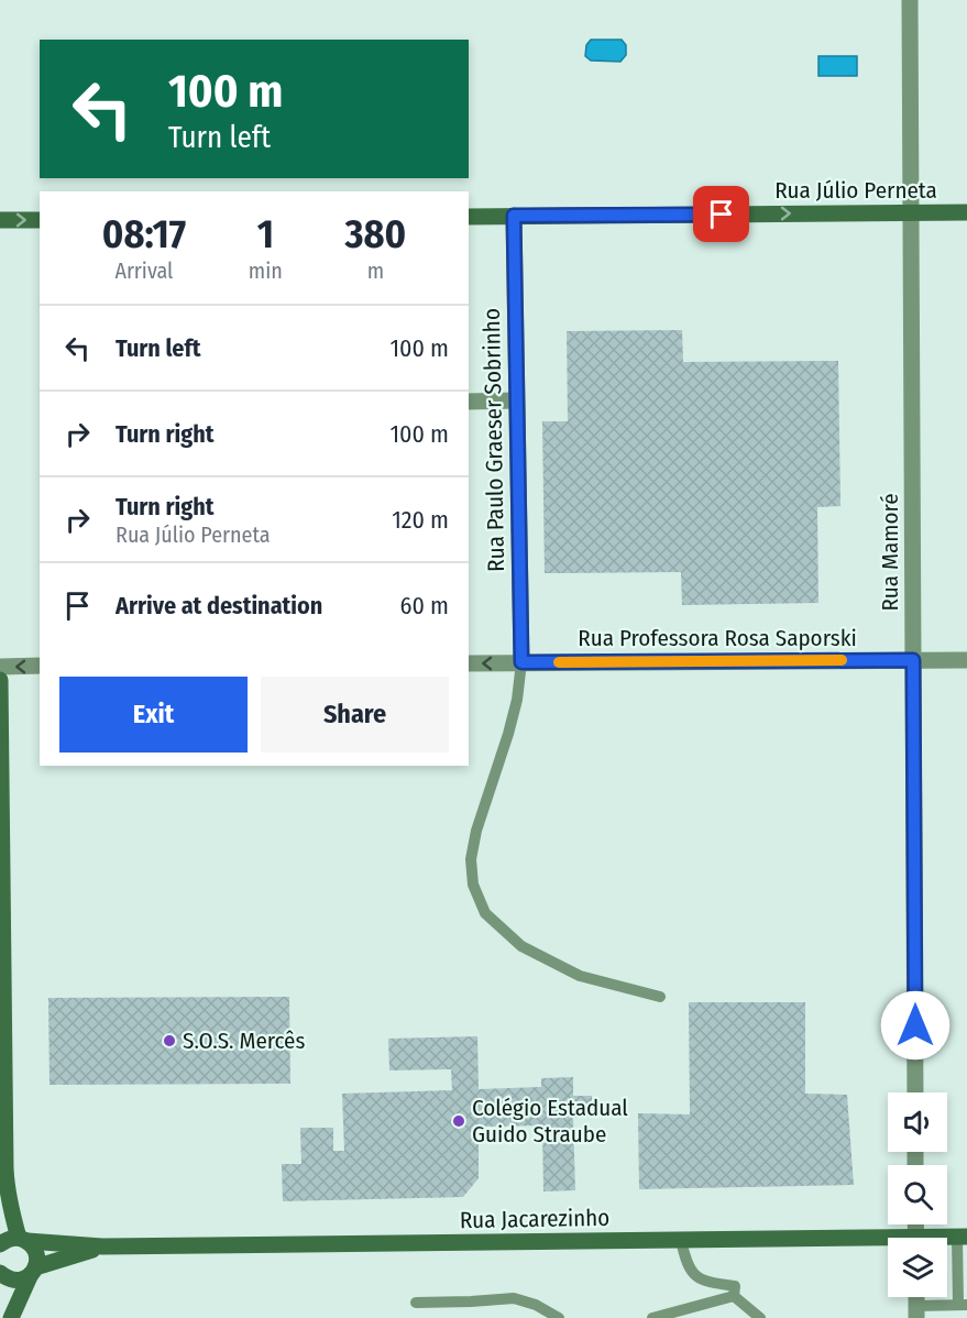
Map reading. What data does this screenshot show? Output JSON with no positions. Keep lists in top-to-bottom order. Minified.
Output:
{"streets":{"main road":["Rua Júlio Perneta","Rua Jacarezinho"],"street":["Rua Paulo Graeser Sobrinho","Rua Mamoré","Rua Professora Rosa Saporski"]},"crossings":[["Rua Júlio Perneta","Rua Paulo Graeser Sobrinho"],["Rua Júlio Perneta","Rua Mamoré"],["Rua Paulo Graeser Sobrinho","Rua Professora Rosa Saporski"],["Rua Mamoré","Rua Professora Rosa Saporski"]],"one_way":["Rua Júlio Perneta"],"places":["S.O.S. Mercês","Colégio Estadual Guido Straube"],"page":{"turn":["100 m","Turn left"],"eta":["08:17","Arrival","1","min","380","m"],"list":[{"name":"Turn left","value":"100 m"},{"name":"Turn right","value":"100 m"},{"name":"Turn right","note":"Rua Júlio Perneta","value":"120 m"},{"name":"Arrive at destination","value":"60 m"}],"buttons":["Exit","Share"]}}
